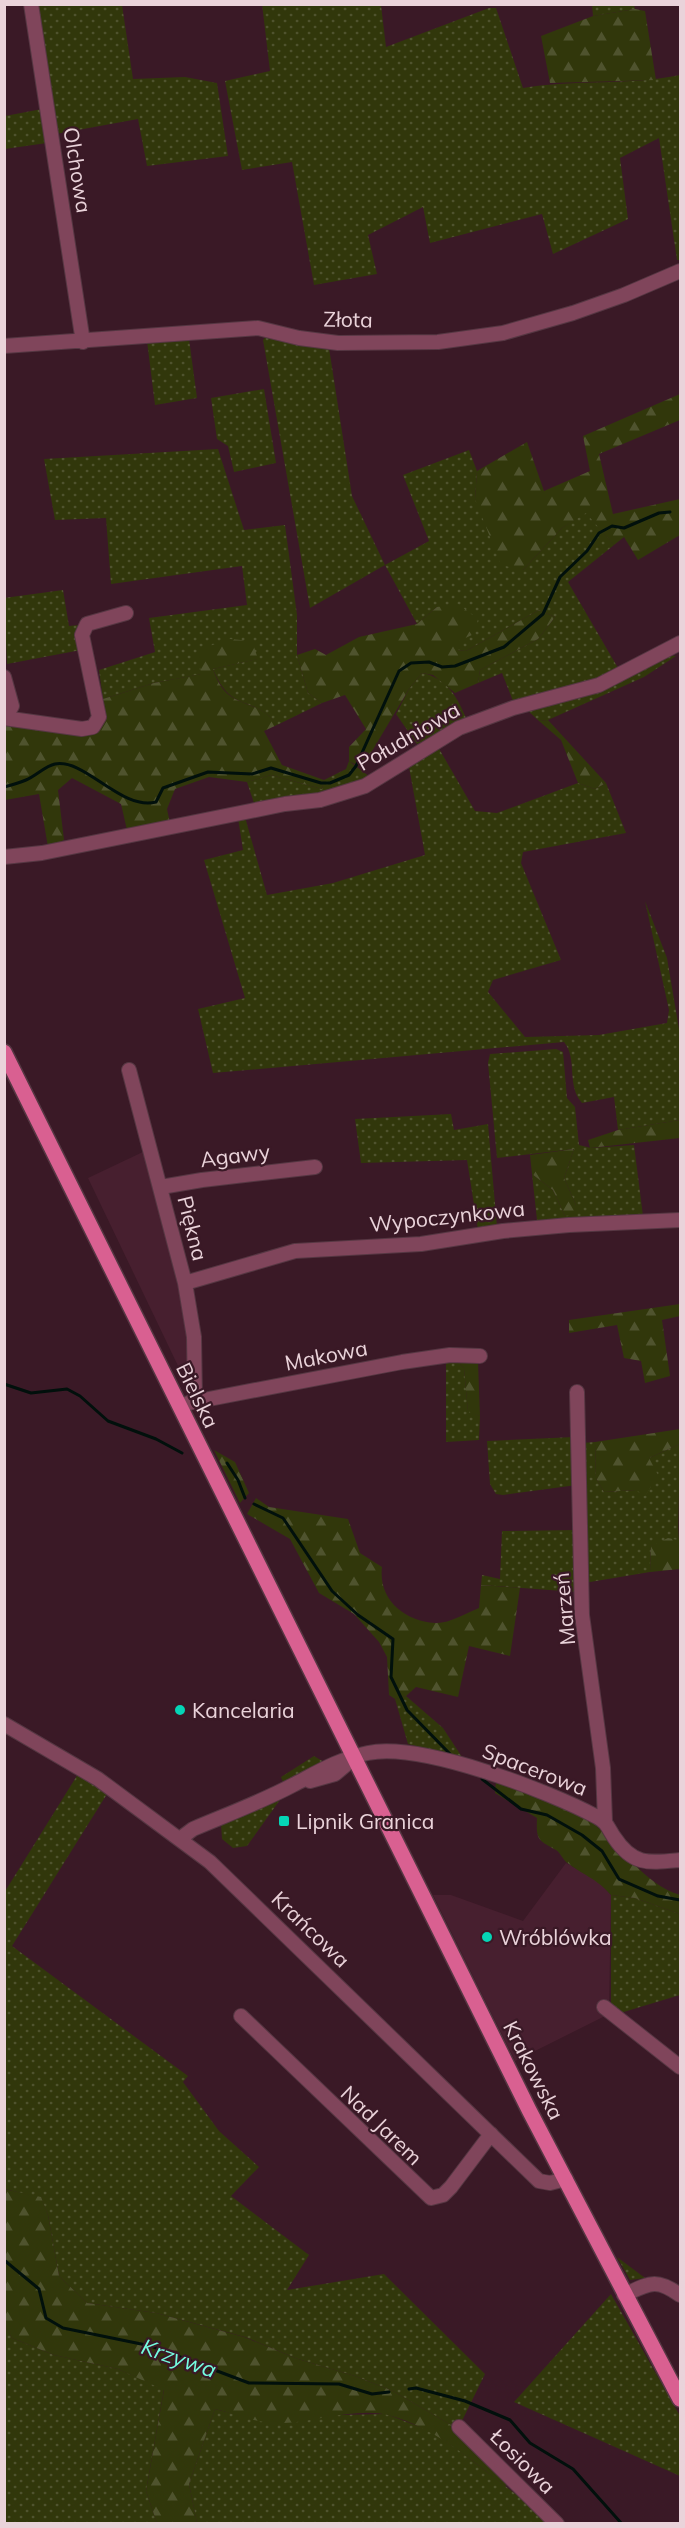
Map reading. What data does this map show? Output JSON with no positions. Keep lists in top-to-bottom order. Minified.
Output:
{"streets":{"main road":["Bielska","Krakowska"],"street":["Olchowa","Złota","Południowa","Agawy","Wypoczynkowa","Piękna","Makowa","Marzeń","Spacerowa","Krańcowa","Nad Jarem","Łosiowa"]},"crossings":[["Olchowa","Złota"],["Agawy","Piękna"],["Wypoczynkowa","Piękna"],["Piękna","Makowa"],["Makowa","Bielska"],["Bielska","Spacerowa"],["Bielska","Krakowska"],["Marzeń","Spacerowa"],["Spacerowa","Krańcowa"],["Spacerowa","Krakowska"],["Krańcowa","Krakowska"],["Krańcowa","Nad Jarem"]],"water":["Krzywa"],"places":{"other":["Kancelaria","Wróblówka"],"transit":["Lipnik Granica"]}}
